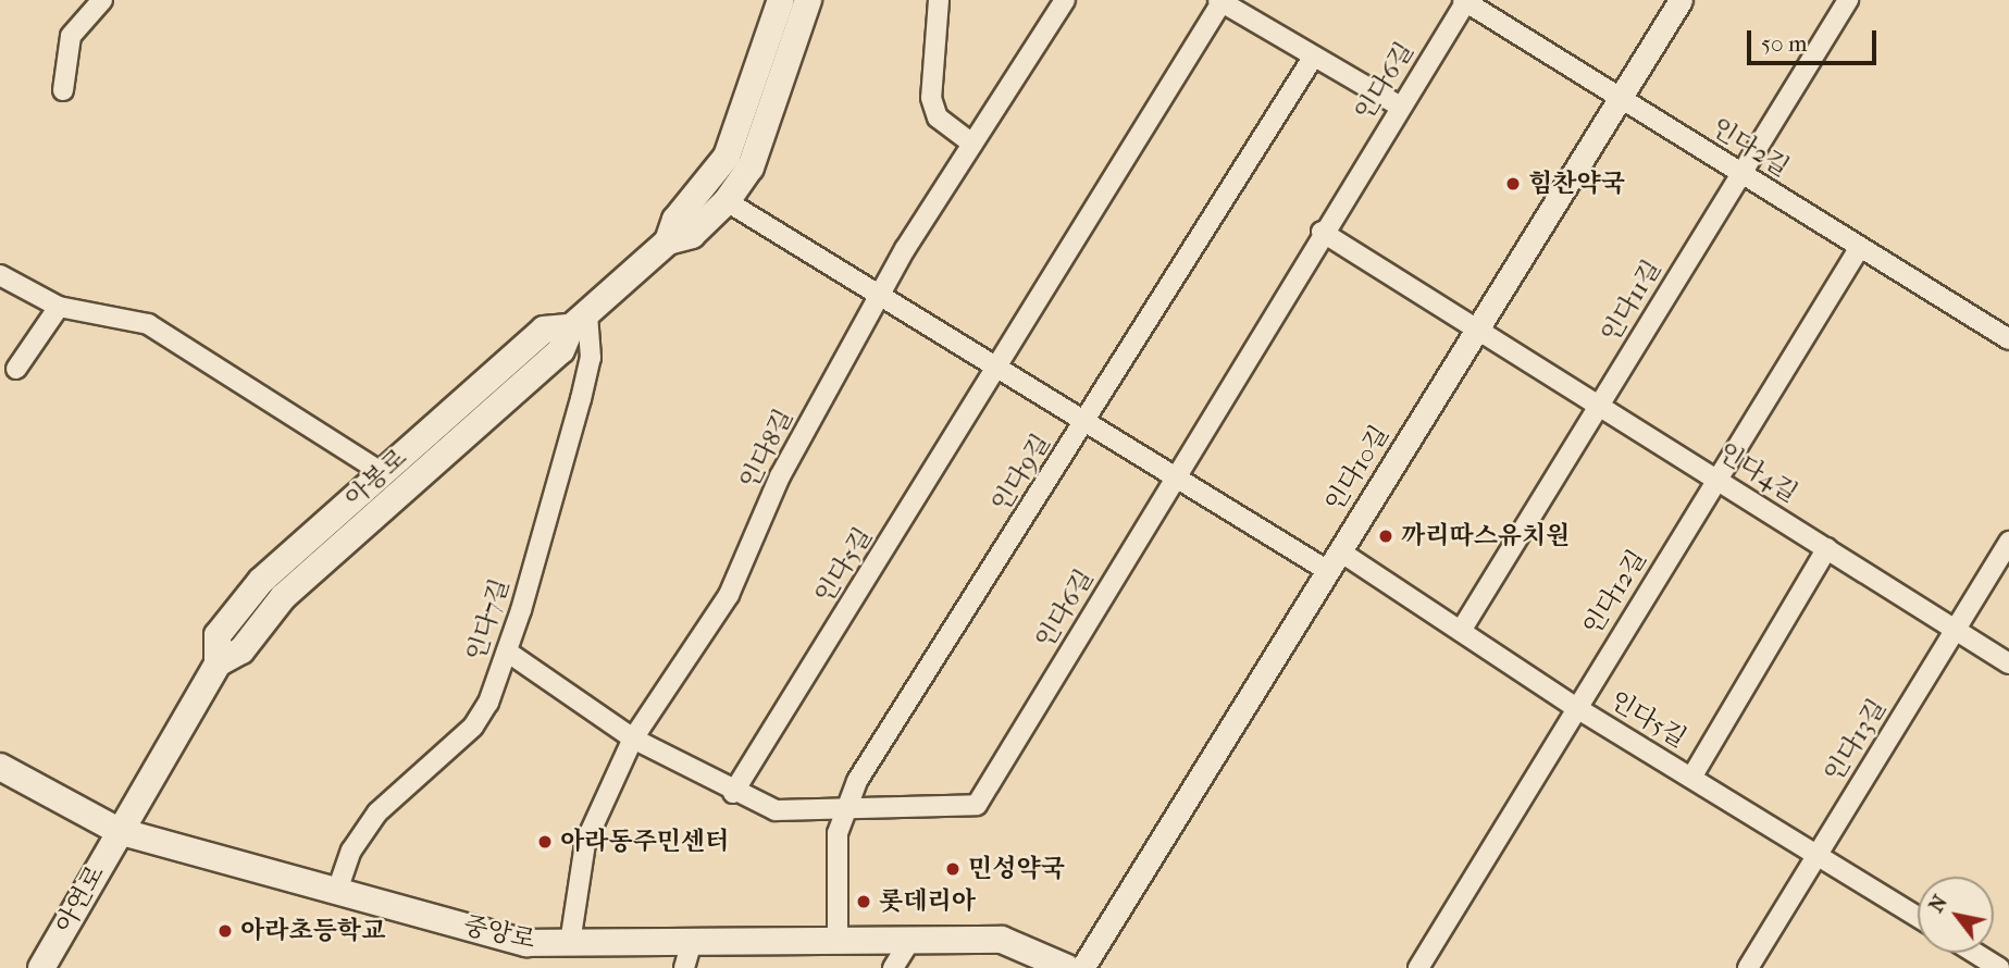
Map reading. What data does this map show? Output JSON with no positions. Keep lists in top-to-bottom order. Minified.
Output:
{"streets":{"main road":["아봉로","아연로","중앙로"],"street":["인다6길","인다2길","인다11길","인다8길","인다10길","인다9길","인다4길","인다5길","인다12길","인다7길","인다13길"]},"crossings":[["인다6길","인다2길"],["인다6길","인다8길"],["인다6길","인다9길"],["인다6길","인다4길"],["인다6길","인다5길"],["인다6길","인다7길"],["인다2길","인다11길"],["인다2길","인다10길"],["인다2길","인다12길"],["인다11길","인다4길"],["인다11길","인다5길"],["인다8길","인다5길"],["인다8길","중앙로"],["인다10길","인다4길"],["인다10길","인다5길"],["인다9길","인다5길"],["인다9길","중앙로"],["인다4길","인다12길"],["인다4길","인다13길"],["아봉로","인다5길"],["아봉로","인다7길"],["아봉로","아연로"],["아봉로","중앙로"],["인다5길","인다12길"],["인다5길","인다13길"],["인다7길","중앙로"],["아연로","중앙로"]],"places":["힘찬약국","까리따스유치원","아라동주민센터","민성약국","롯데리아","아라초등학교"],"scale_bar":"50 m","north":"top left"}
